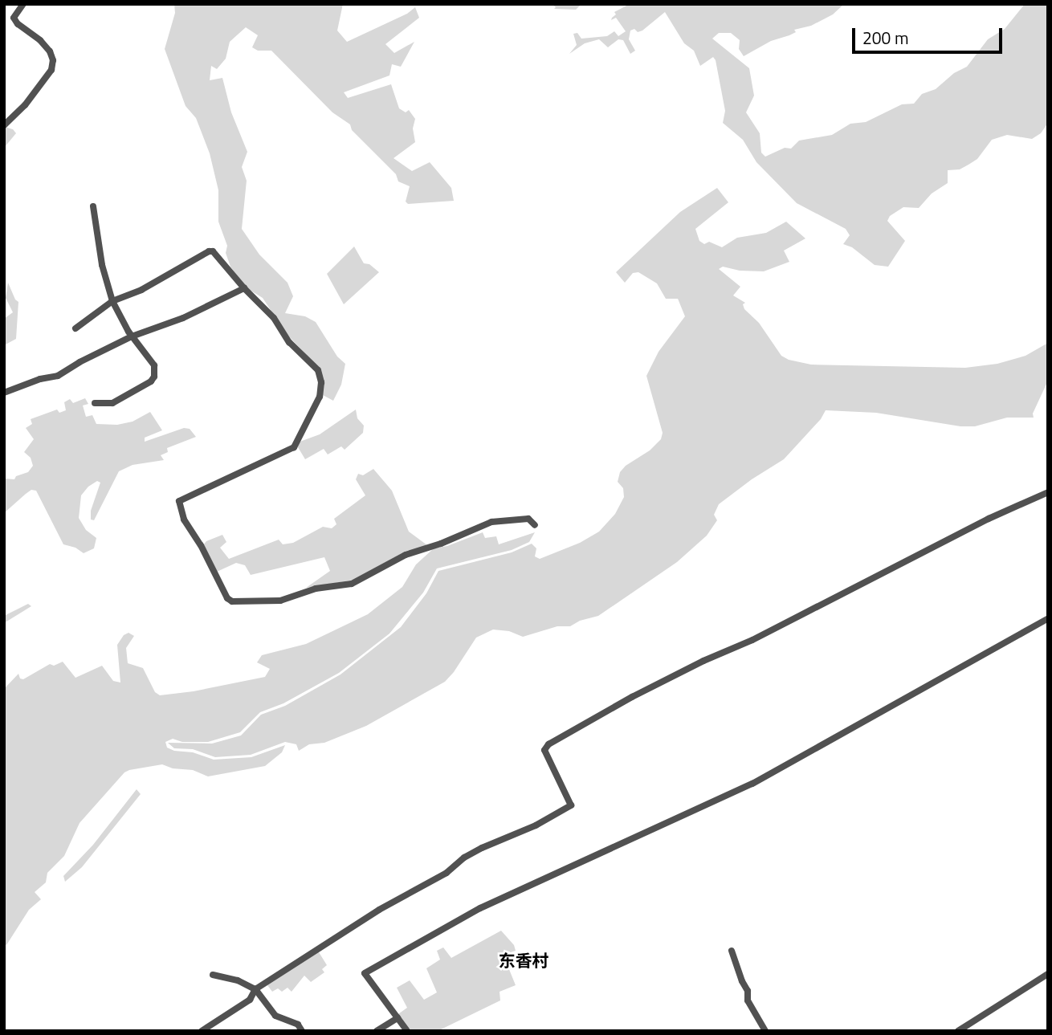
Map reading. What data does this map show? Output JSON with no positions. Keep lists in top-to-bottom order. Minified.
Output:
{"districts":["东香村"],"scale_bar":"200 m"}
